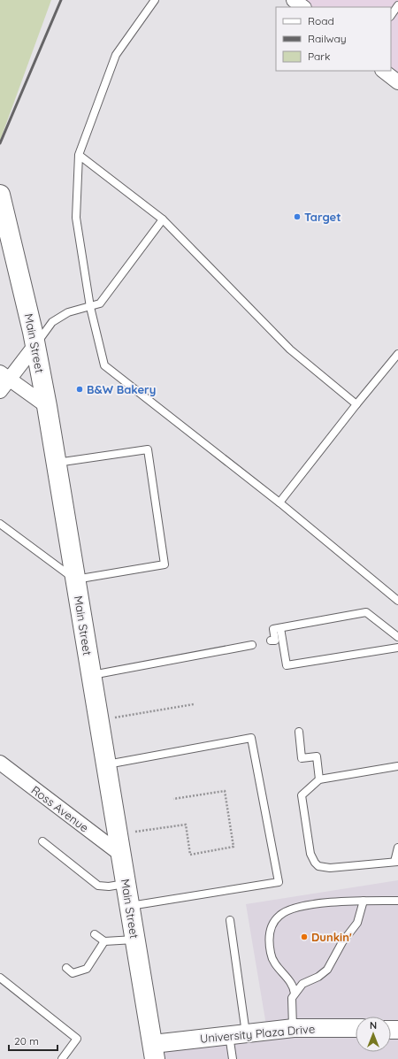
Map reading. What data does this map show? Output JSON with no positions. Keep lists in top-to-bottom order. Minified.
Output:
{"streets":{"main road":["Main Street"],"street":["Ross Avenue","University Plaza Drive"]},"crossings":[["Main Street","Ross Avenue"],["Main Street","University Plaza Drive"]],"places":["Target","B&W Bakery","Dunkin'"],"legend":["Road","Railway","Park"],"scale_bar":"20 m","north":"top"}
